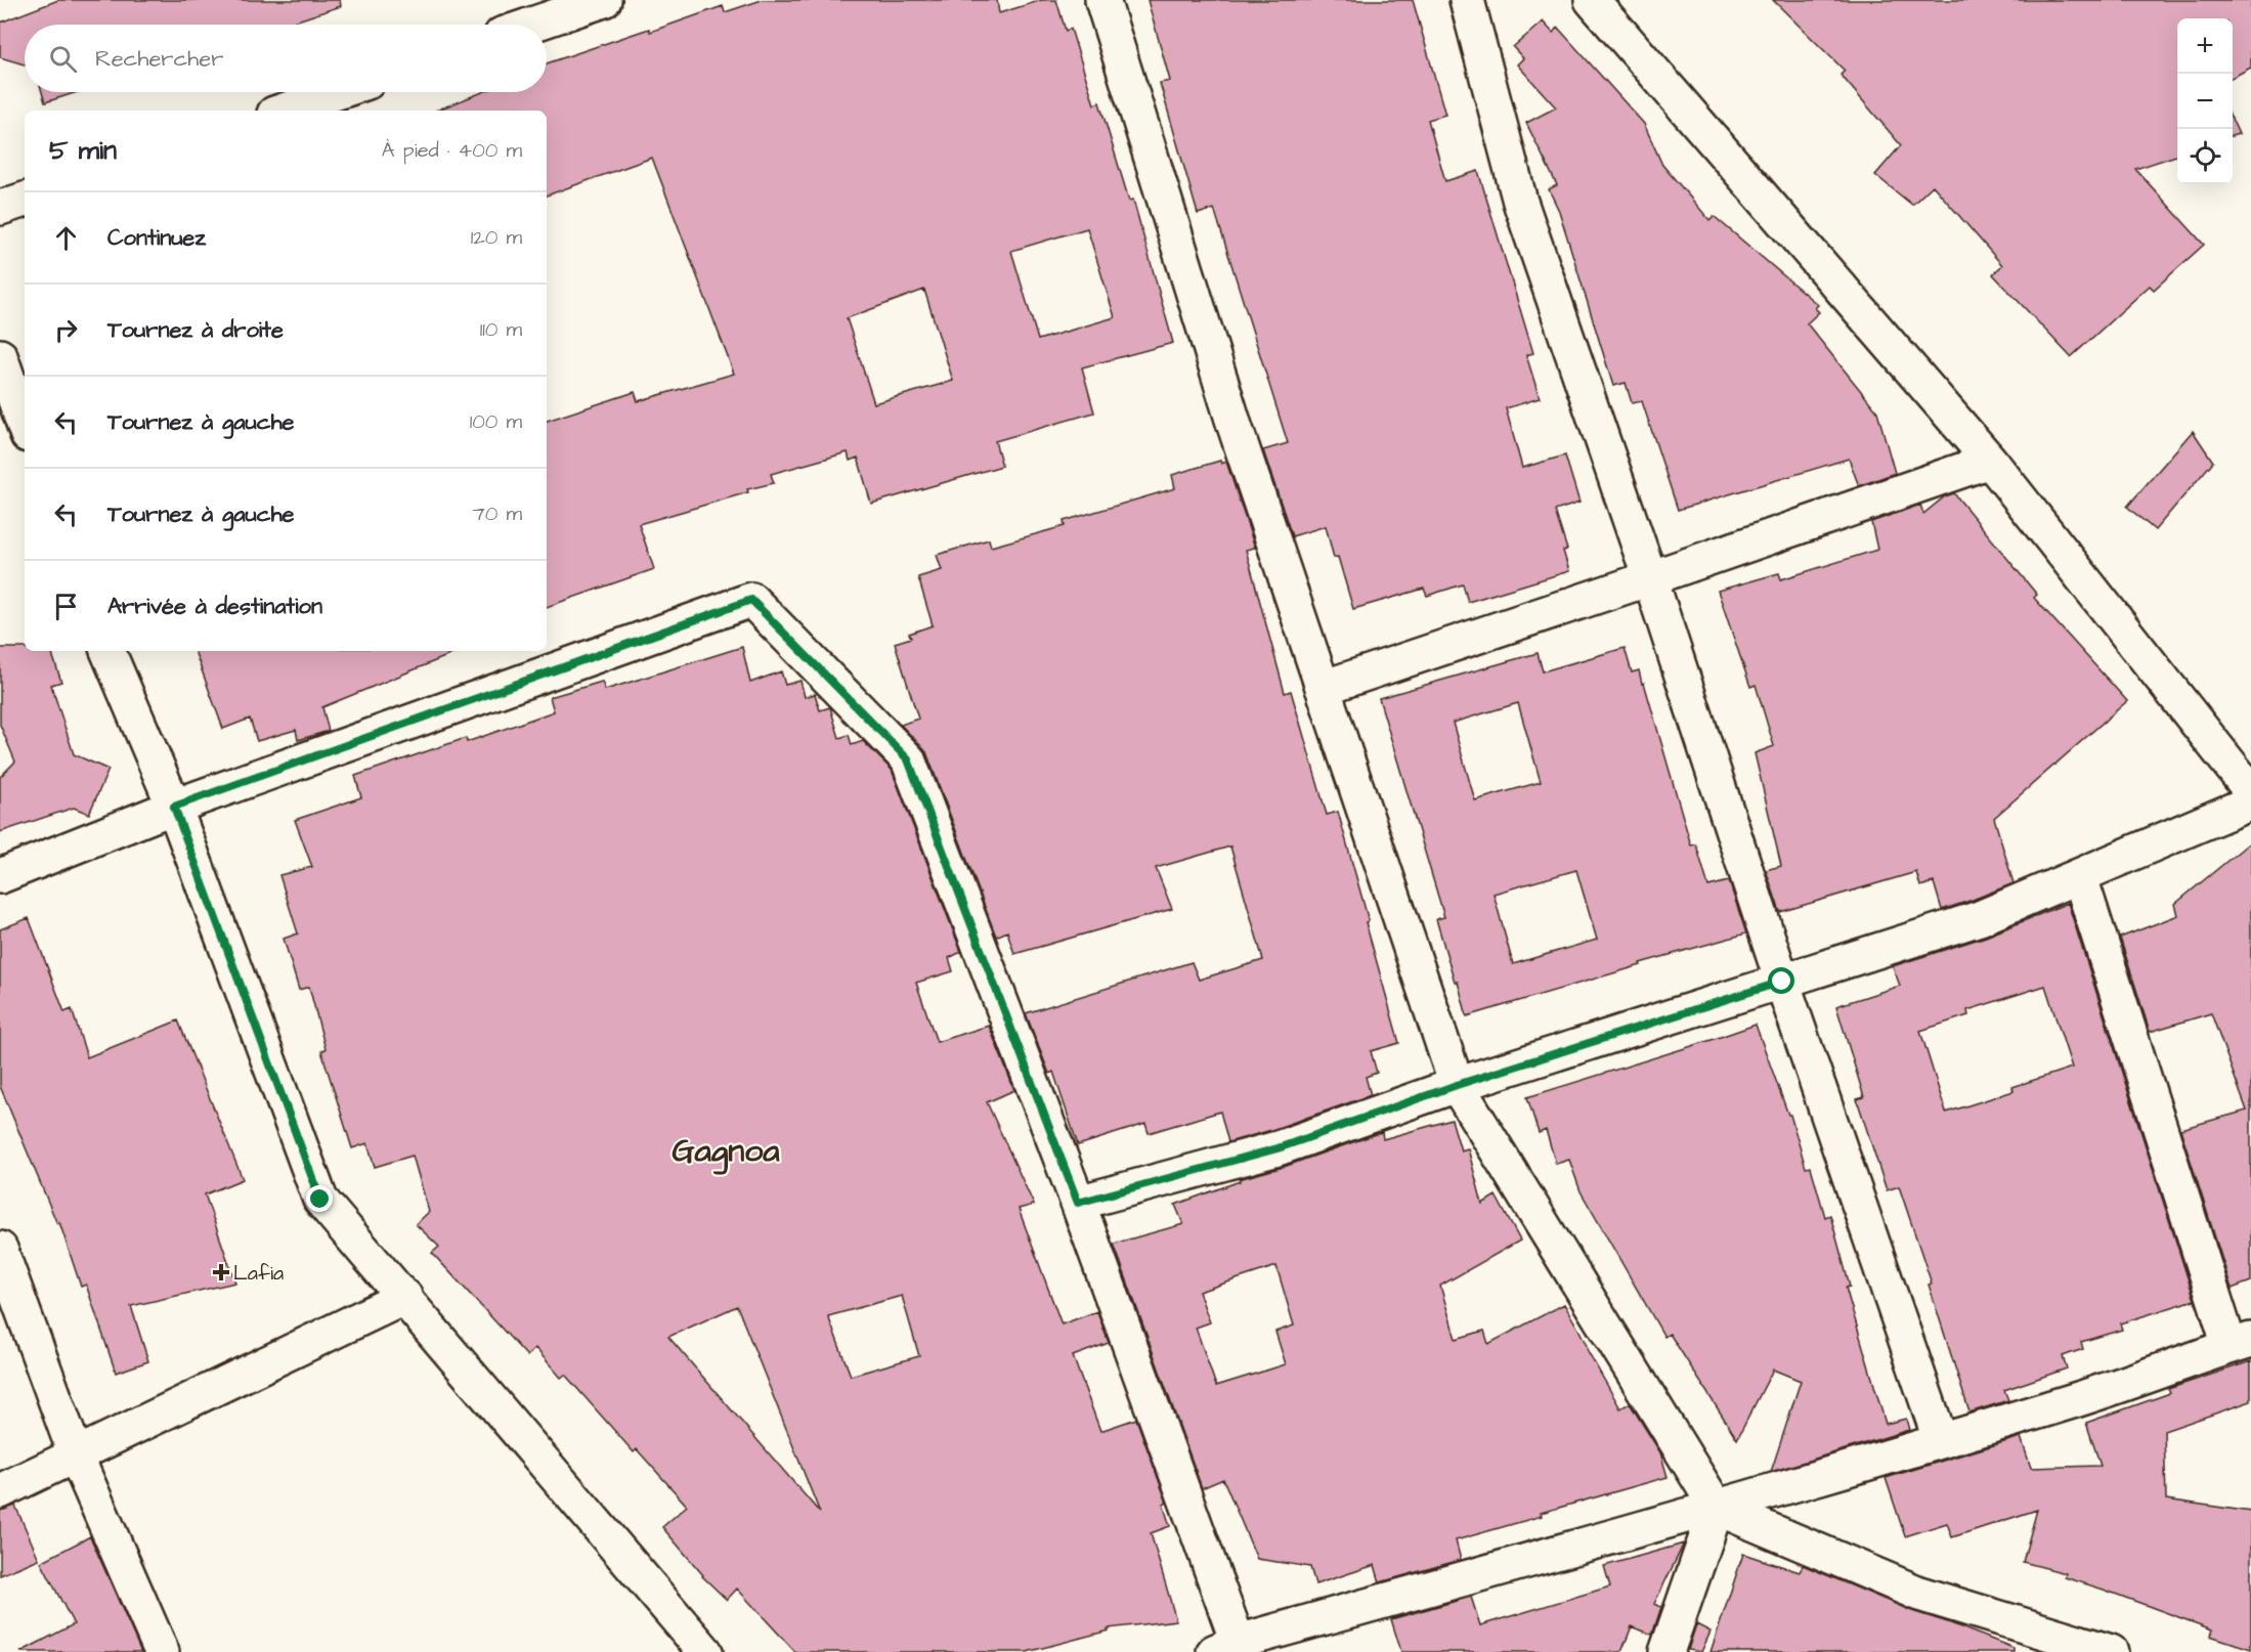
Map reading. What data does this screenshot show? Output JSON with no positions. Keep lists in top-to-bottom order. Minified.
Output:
{"districts":["Gagnoa"],"places":{"health":["Lafia"]},"page":{"map_buttons":["+","−"],"search":"Rechercher","heading":["5 min","À pied · 400 m"],"list":[["Continuez","120 m"],["Tournez à droite","110 m"],["Tournez à gauche","100 m"],["Tournez à gauche","70 m"],"Arrivée à destination"]}}
